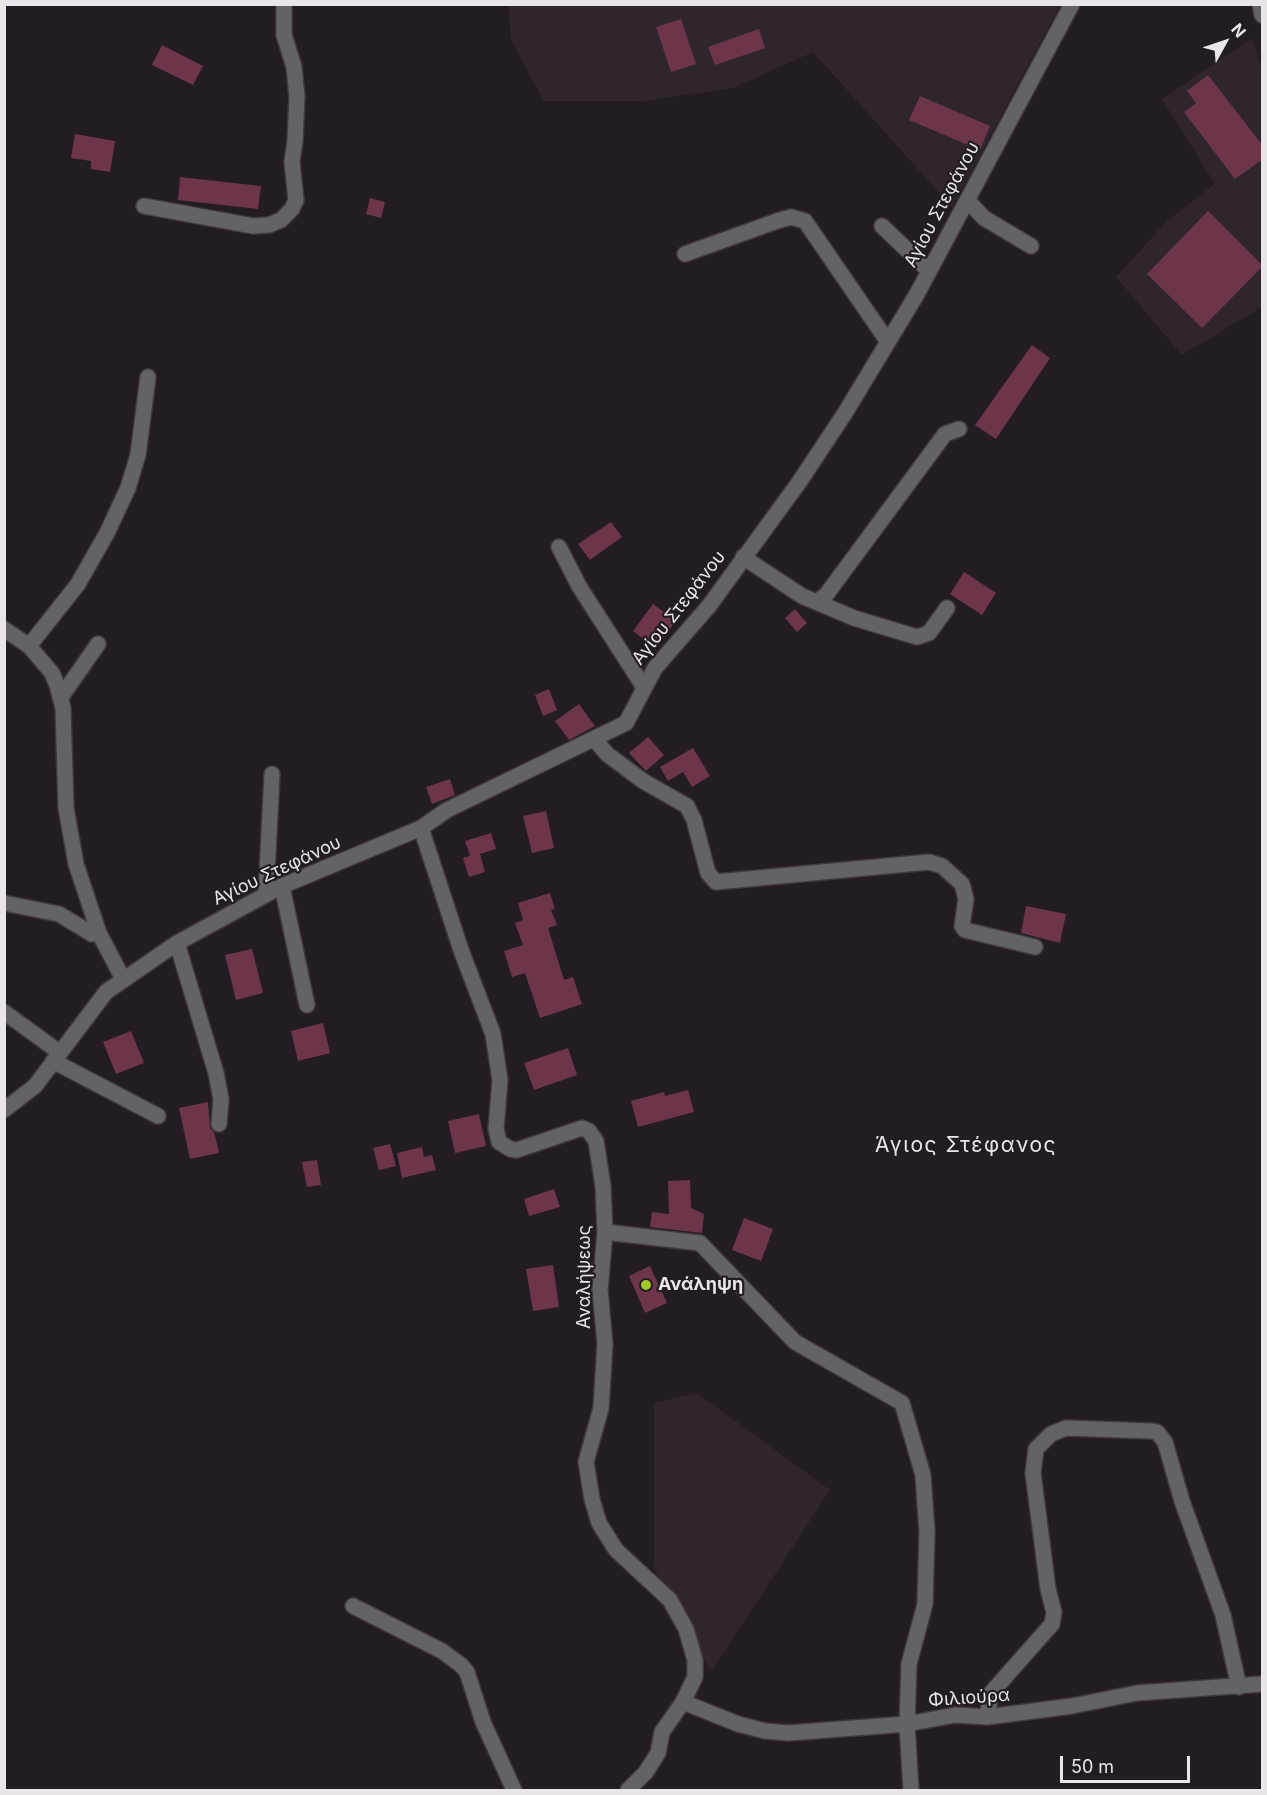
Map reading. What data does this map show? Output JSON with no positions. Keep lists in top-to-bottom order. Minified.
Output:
{"streets":{"street":["Αγίου Στεφάνου","Αναλήψεως","Φιλιούρα"]},"crossings":[["Αγίου Στεφάνου","Αναλήψεως"],["Αναλήψεως","Φιλιούρα"]],"districts":["Άγιος Στέφανος"],"places":["Ανάληψη"],"scale_bar":"50 m","north":"top right"}
